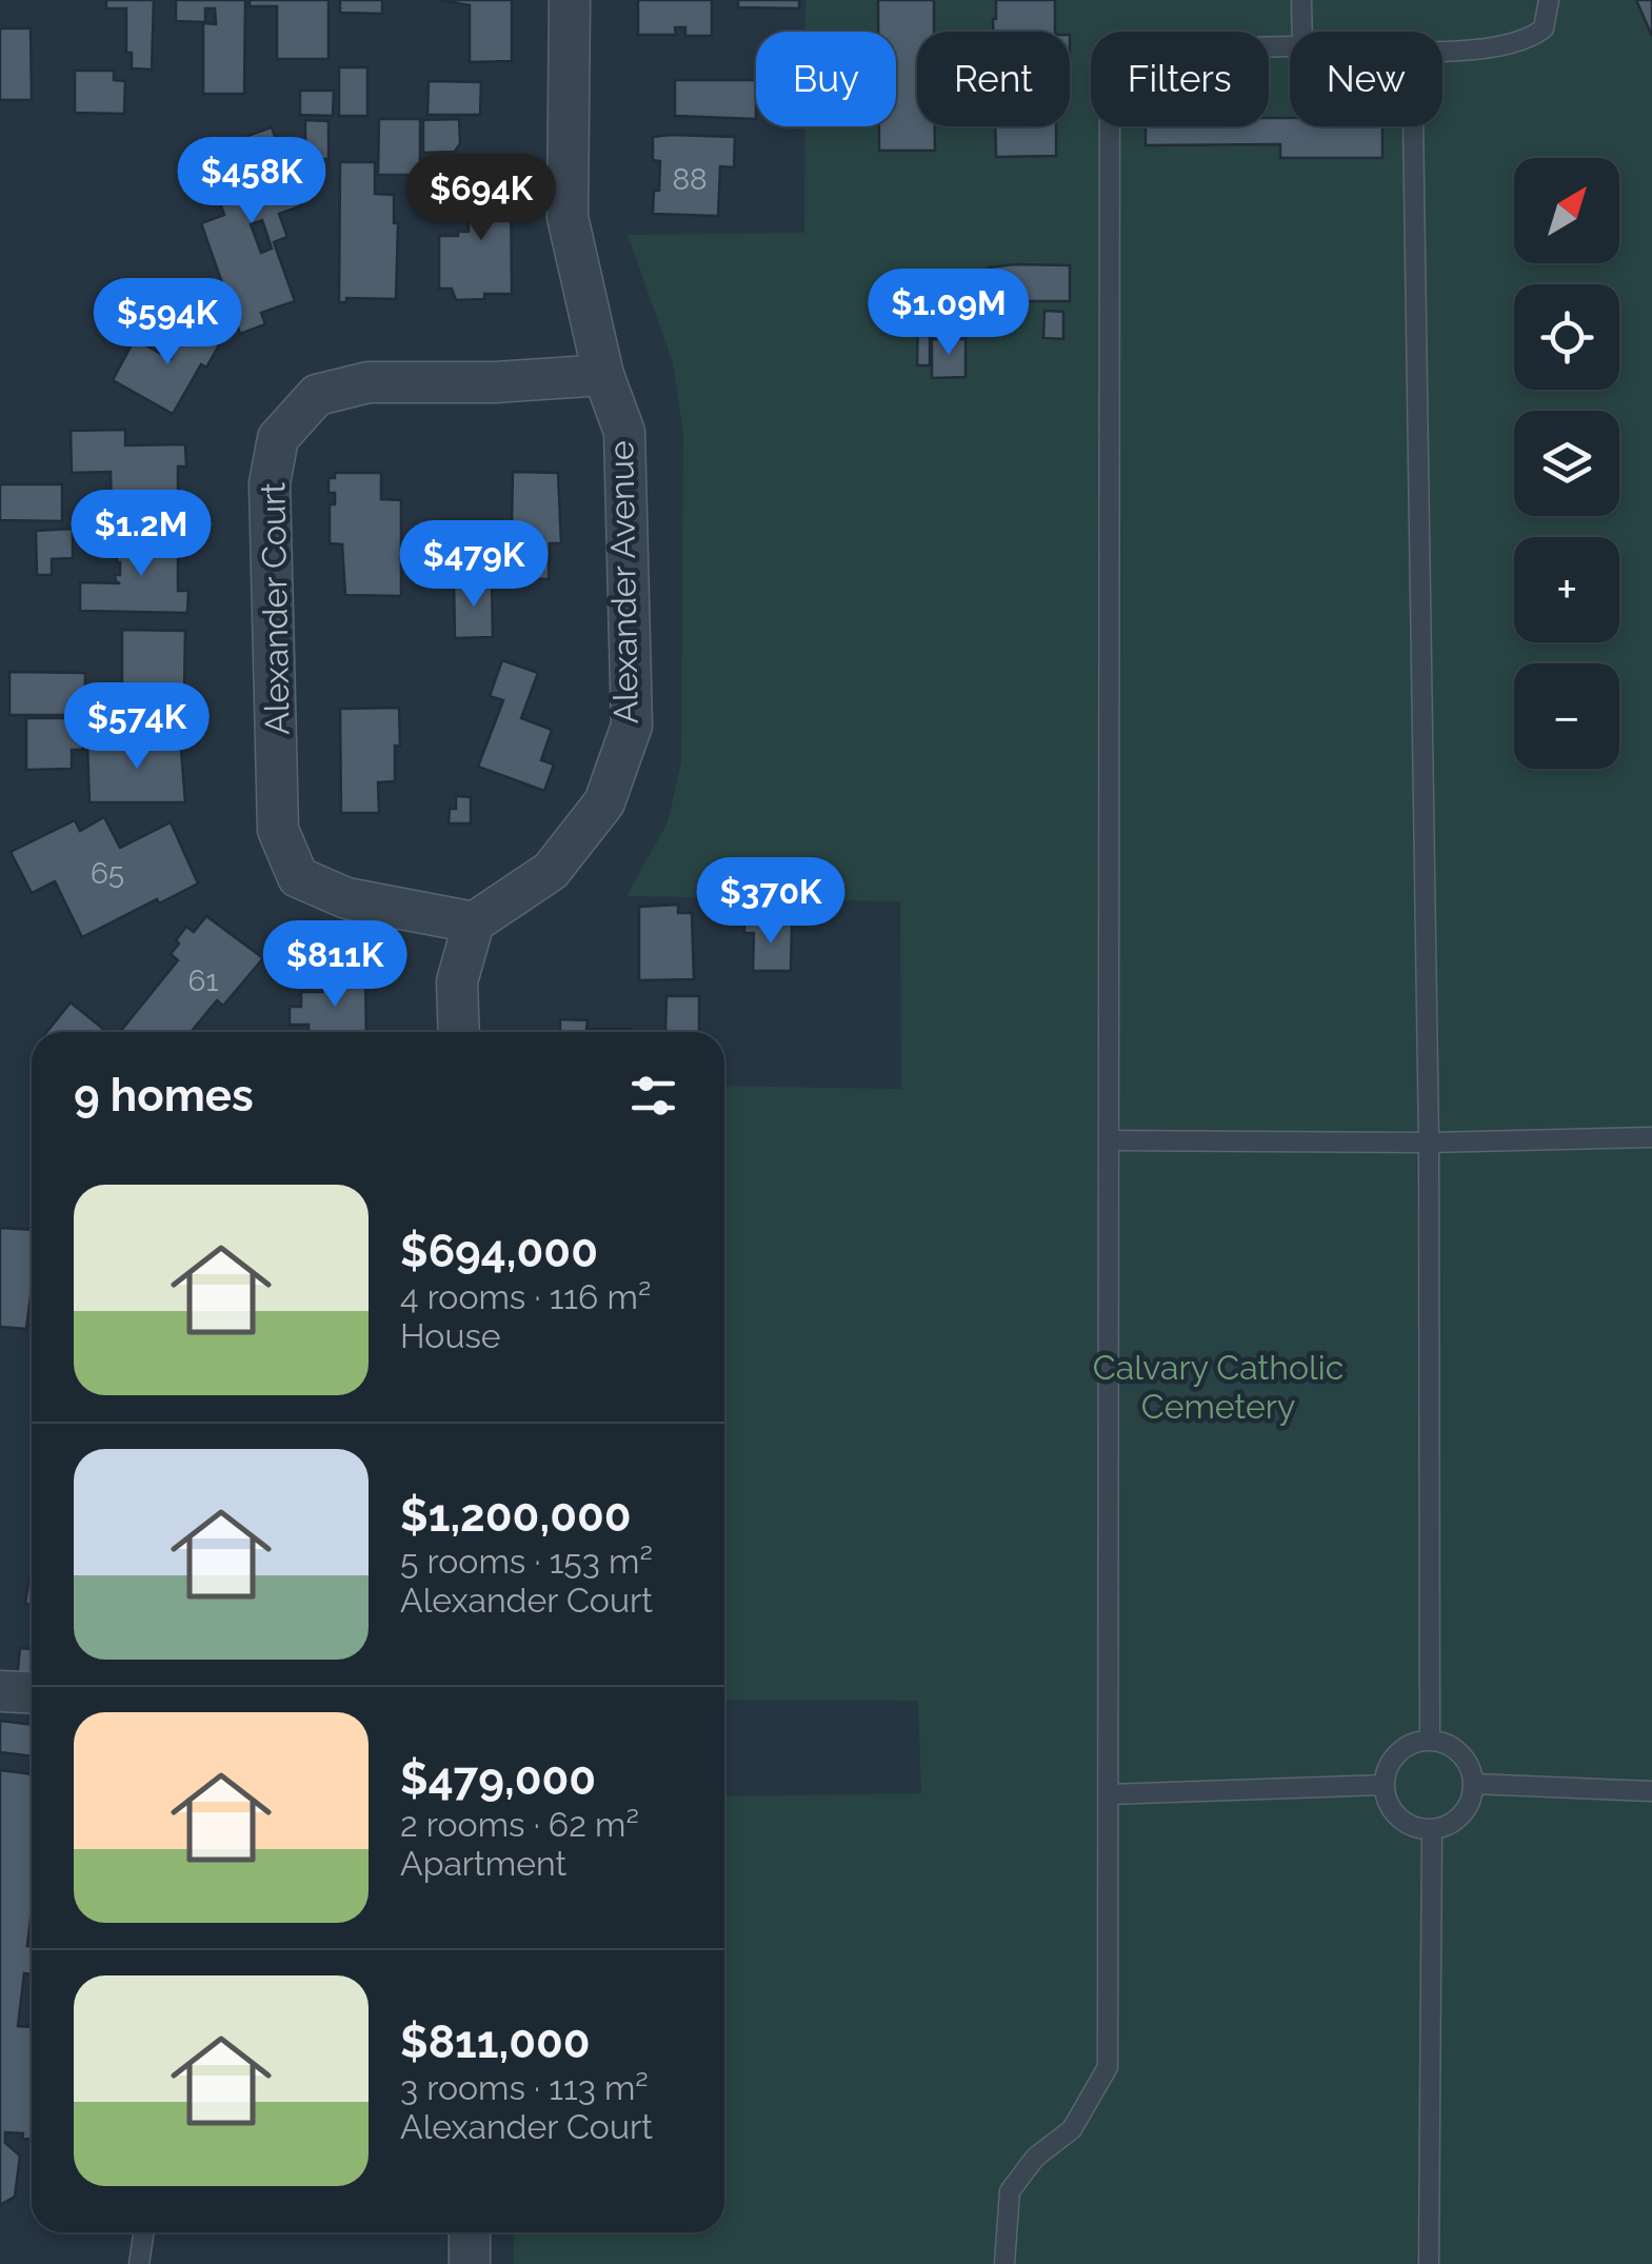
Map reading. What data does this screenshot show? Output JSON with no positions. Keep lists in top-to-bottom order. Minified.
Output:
{"streets":{"street":["Alexander Avenue","Alexander Court"]},"crossings":[["Alexander Avenue","Alexander Court"]],"parks":["Calvary Catholic Cemetery"],"house_numbers":["88","65","61"],"north":"top right","page":{"chip":["Buy","Rent","Filters","New"],"price":["$458K","$694K","$1.09M","$594K","$1.2M","$479K","$574K","$370K","$811K"],"map_buttons":["+","−"],"heading":"9 homes","list":[{"name":"$694,000","note":"4 rooms · 116 m² · House"},{"name":"$1,200,000","note":"5 rooms · 153 m² · Alexander Court"},{"name":"$479,000","note":"2 rooms · 62 m² · Apartment"},{"name":"$811,000","note":"3 rooms · 113 m² · Alexander Court"}]}}
